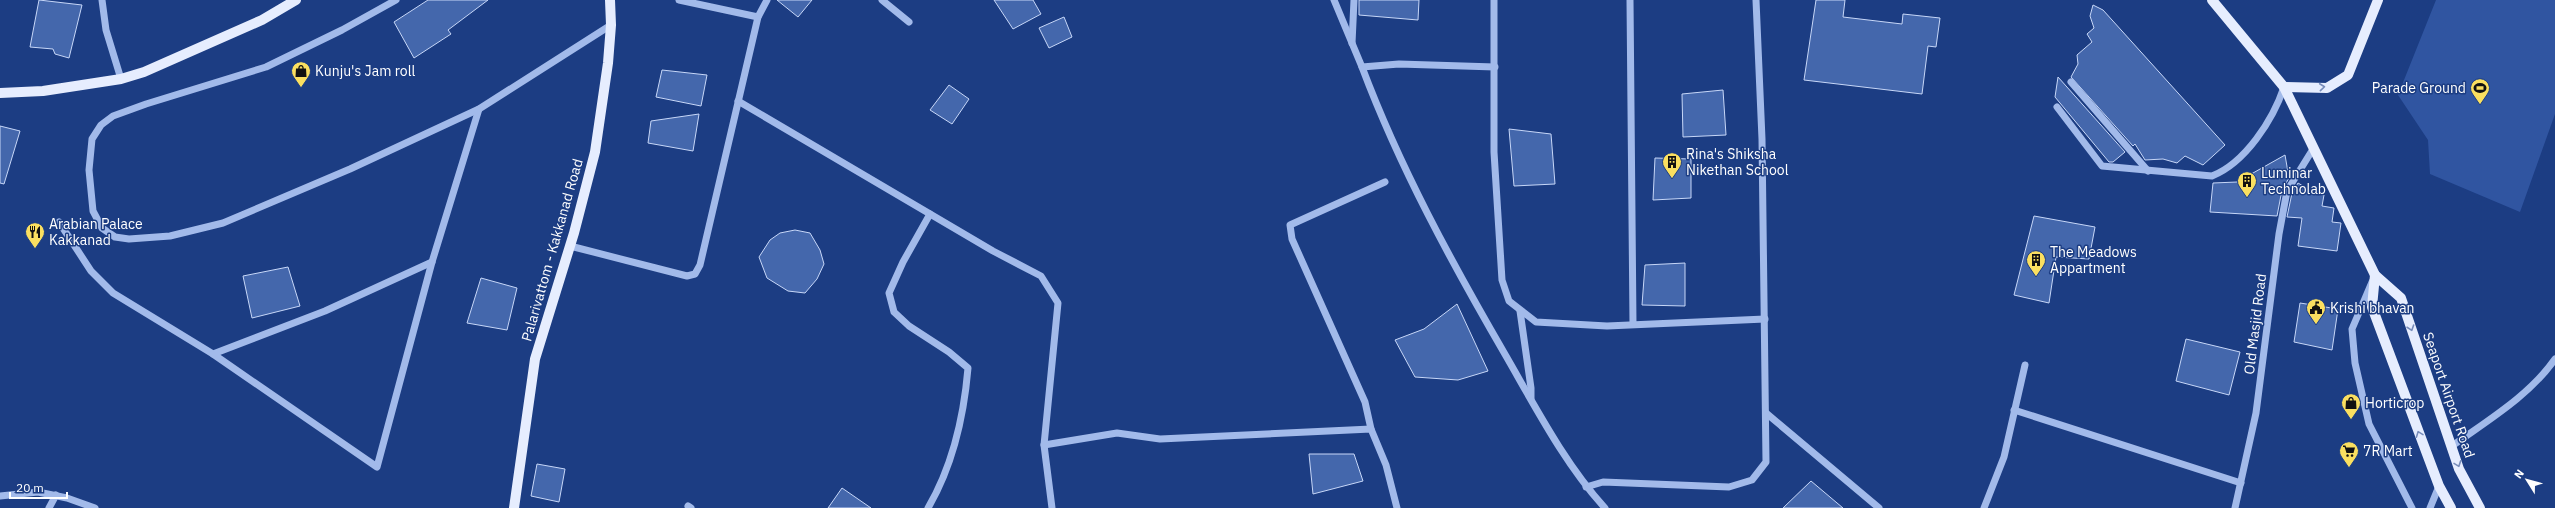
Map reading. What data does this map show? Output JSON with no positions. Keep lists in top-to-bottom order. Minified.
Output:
{"streets":{"main road":["Palarivattom - Kakkanad Road","Seaport Airport Road"],"street":["Old Masjid Road"]},"crossings":[["Old Masjid Road","Seaport Airport Road"]],"places":{"shop":["Kunju's Jam roll","Horticrop"],"sports":["Parade Ground"],"building":["Rina's Shiksha Nikethan School","Luminar Technolab","The Meadows Appartment"],"restaurant":["Arabian Palace Kakkanad"],"public building":["Krishi bhavan"],"supermarket":["7R Mart"]},"scale_bar":"20 m","north":"top left"}
